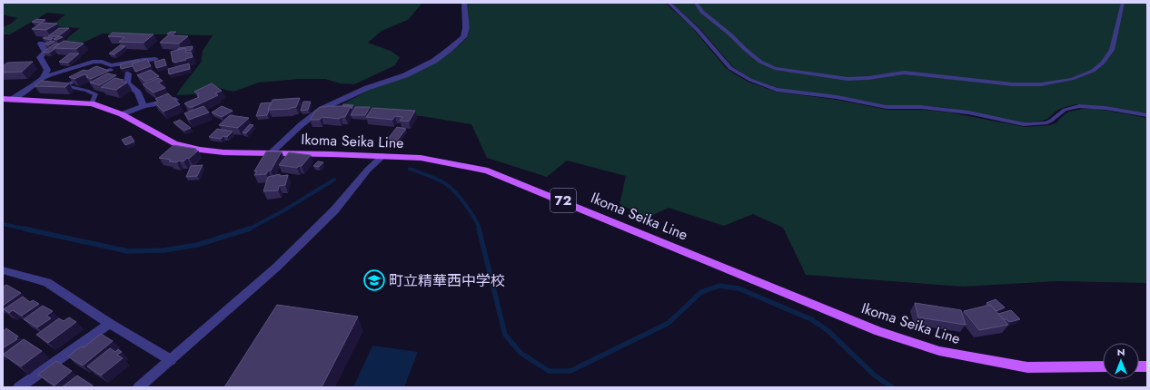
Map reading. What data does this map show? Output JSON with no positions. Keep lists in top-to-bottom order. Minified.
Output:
{"streets":{"main road":["Ikoma Seika Line","72"]},"places":{"school or university":["町立精華西中学校"]},"north":"top"}
